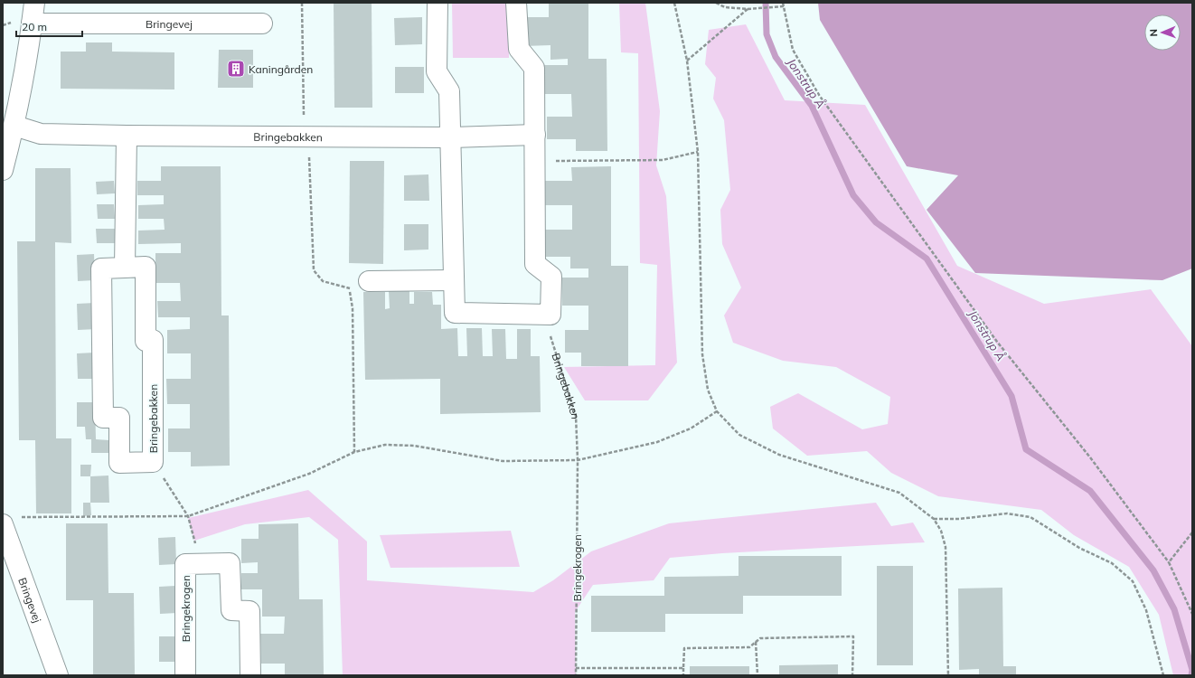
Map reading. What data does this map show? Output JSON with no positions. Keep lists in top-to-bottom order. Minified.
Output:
{"streets":{"street":["Bringevej","Bringebakken","Bringekrogen"]},"crossings":[["Bringebakken","Bringekrogen"]],"water":["Jonstrup Å"],"places":{"building":["Kaningården"]},"scale_bar":"20 m","north":"left"}
